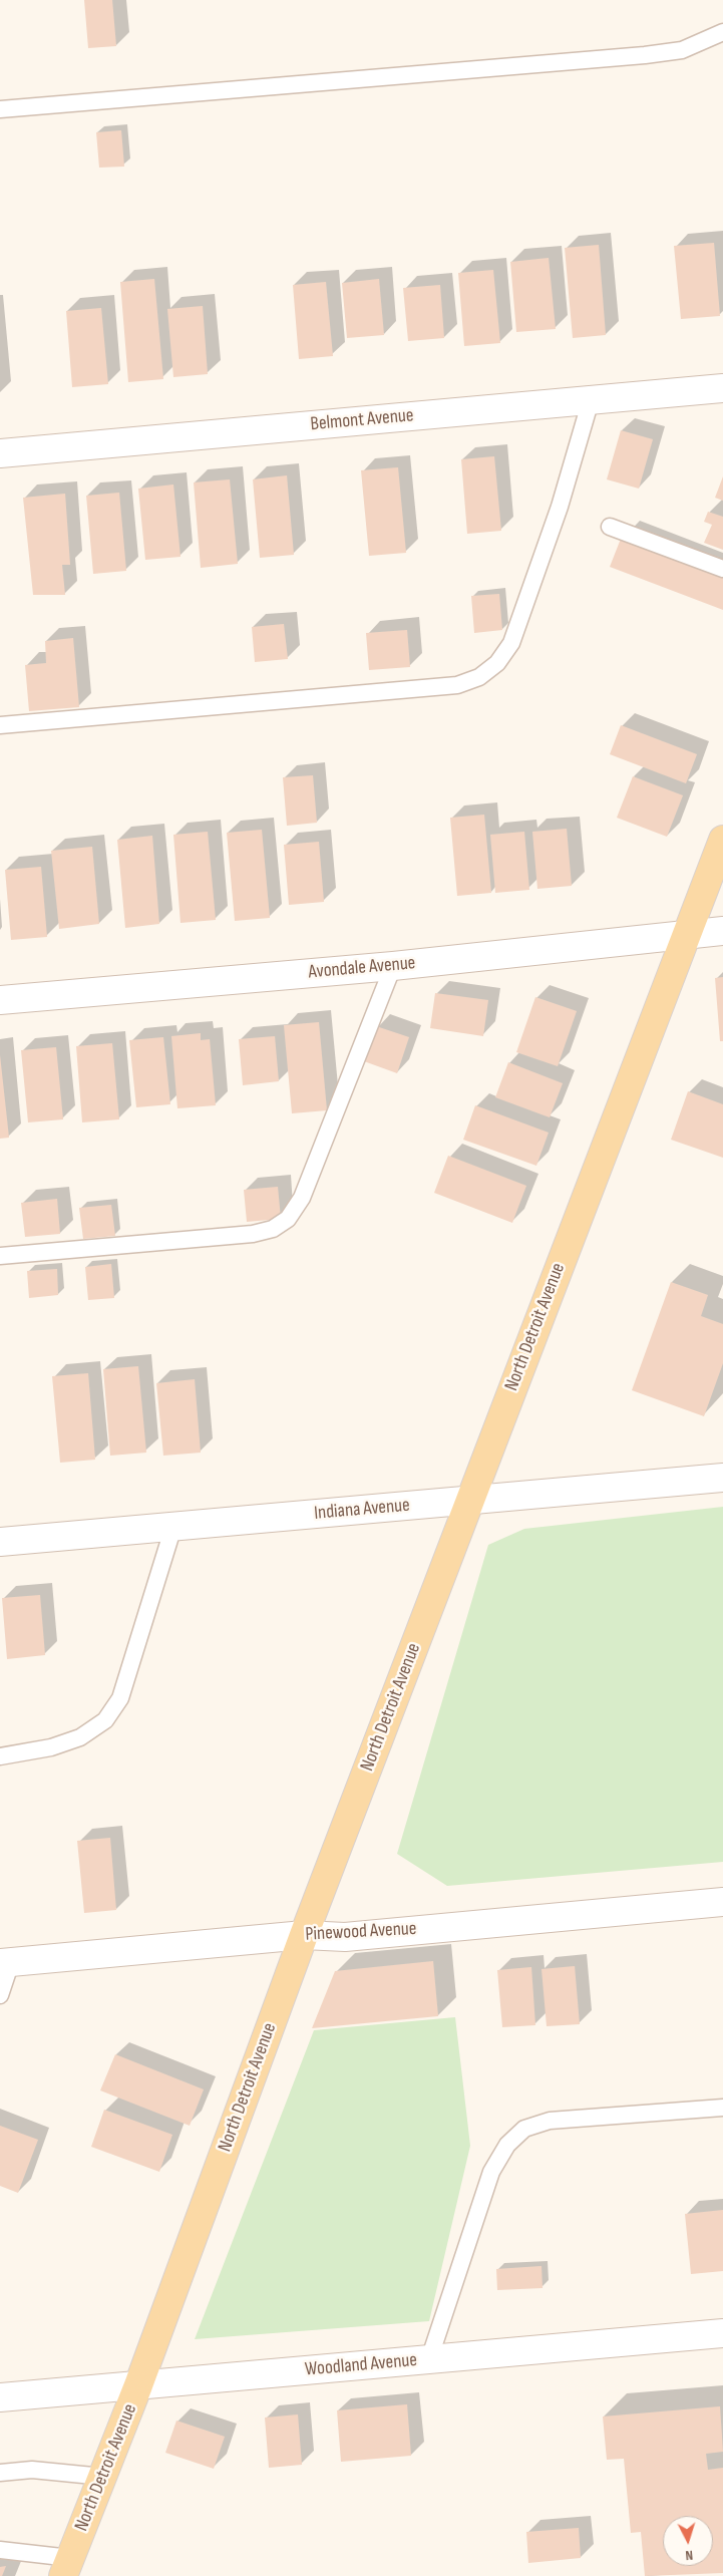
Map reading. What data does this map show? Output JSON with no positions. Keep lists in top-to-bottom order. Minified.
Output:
{"streets":{"main road":["North Detroit Avenue"],"street":["Belmont Avenue","Avondale Avenue","Indiana Avenue","Pinewood Avenue","Woodland Avenue"]},"crossings":[["Avondale Avenue","North Detroit Avenue"],["North Detroit Avenue","Indiana Avenue"],["North Detroit Avenue","Pinewood Avenue"],["North Detroit Avenue","Woodland Avenue"]],"north":"bottom"}
